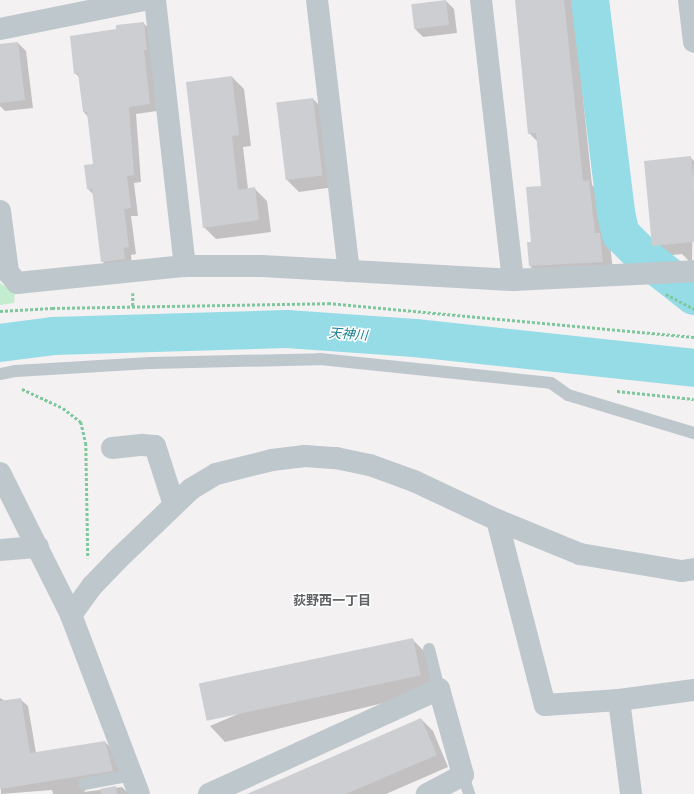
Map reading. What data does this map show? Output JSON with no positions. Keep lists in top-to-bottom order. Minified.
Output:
{"districts":["荻野西一丁目"],"water":["天神川"]}
